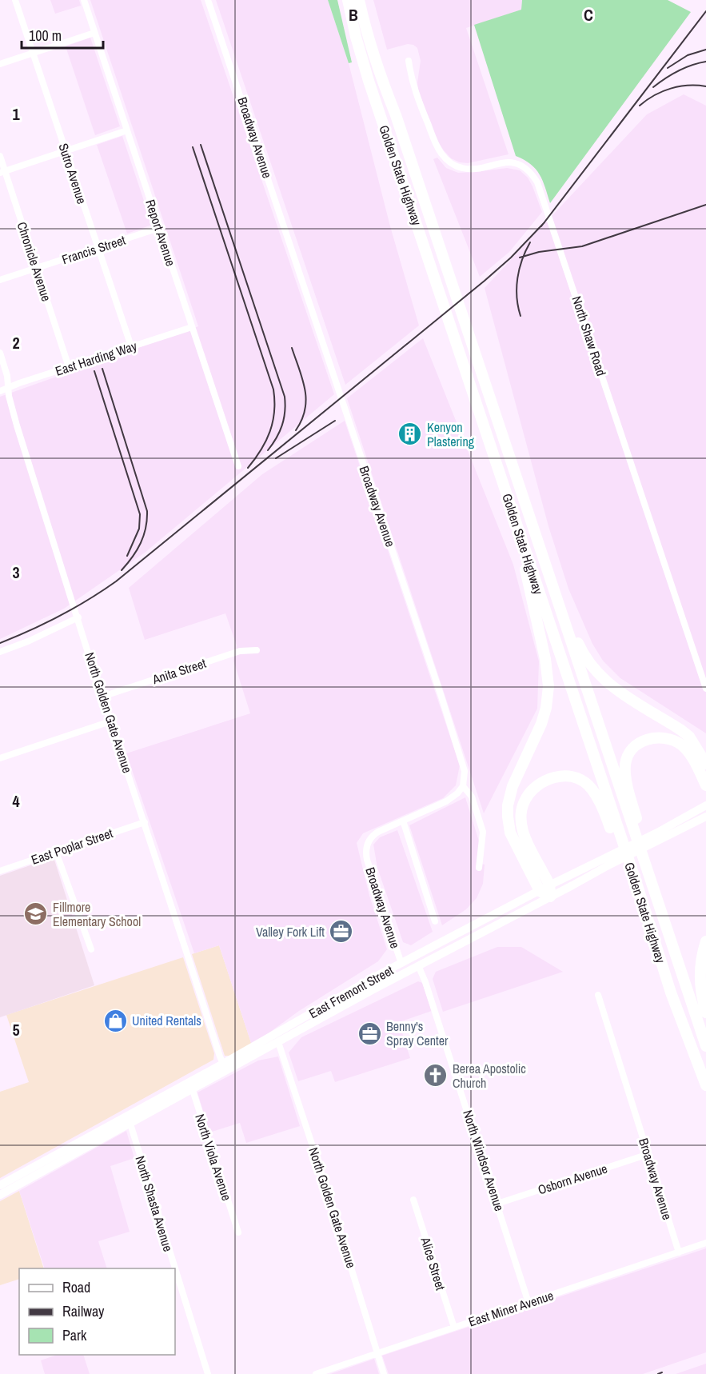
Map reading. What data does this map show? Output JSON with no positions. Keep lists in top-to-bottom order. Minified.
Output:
{"streets":{"highway":["Golden State Highway"],"main road":["East Fremont Street"],"street":["Broadway Avenue","Sutro Avenue","Report Avenue","Francis Street","Chronicle Avenue","North Shaw Road","East Harding Way","Anita Street","North Golden Gate Avenue","East Poplar Street","North Viola Avenue","North Windsor Avenue","Osborn Avenue","North Shasta Avenue","Alice Street","East Miner Avenue"]},"crossings":[["Broadway Avenue","East Fremont Street"],["Broadway Avenue","Osborn Avenue"],["Broadway Avenue","East Miner Avenue"],["Sutro Avenue","Francis Street"],["Sutro Avenue","East Harding Way"],["Report Avenue","Francis Street"],["Report Avenue","East Harding Way"],["Francis Street","Chronicle Avenue"],["Chronicle Avenue","East Harding Way"],["East Harding Way","North Golden Gate Avenue"],["Anita Street","North Golden Gate Avenue"],["North Golden Gate Avenue","East Poplar Street"],["North Golden Gate Avenue","East Fremont Street"],["North Golden Gate Avenue","East Miner Avenue"],["East Fremont Street","North Viola Avenue"],["East Fremont Street","North Windsor Avenue"],["East Fremont Street","North Shasta Avenue"],["North Windsor Avenue","Osborn Avenue"],["North Windsor Avenue","East Miner Avenue"],["Alice Street","East Miner Avenue"]],"places":{"building":["Kenyon Plastering"],"school or university":["Fillmore Elementary School"],"office":["Valley Fork Lift","Benny's Spray Center"],"shop":["United Rentals"],"church":["Berea Apostolic Church"]},"legend":["Road","Railway","Park"],"scale_bar":"100 m","grid":{"columns":["B","C"],"rows":["1","2","3","4","5"]}}
